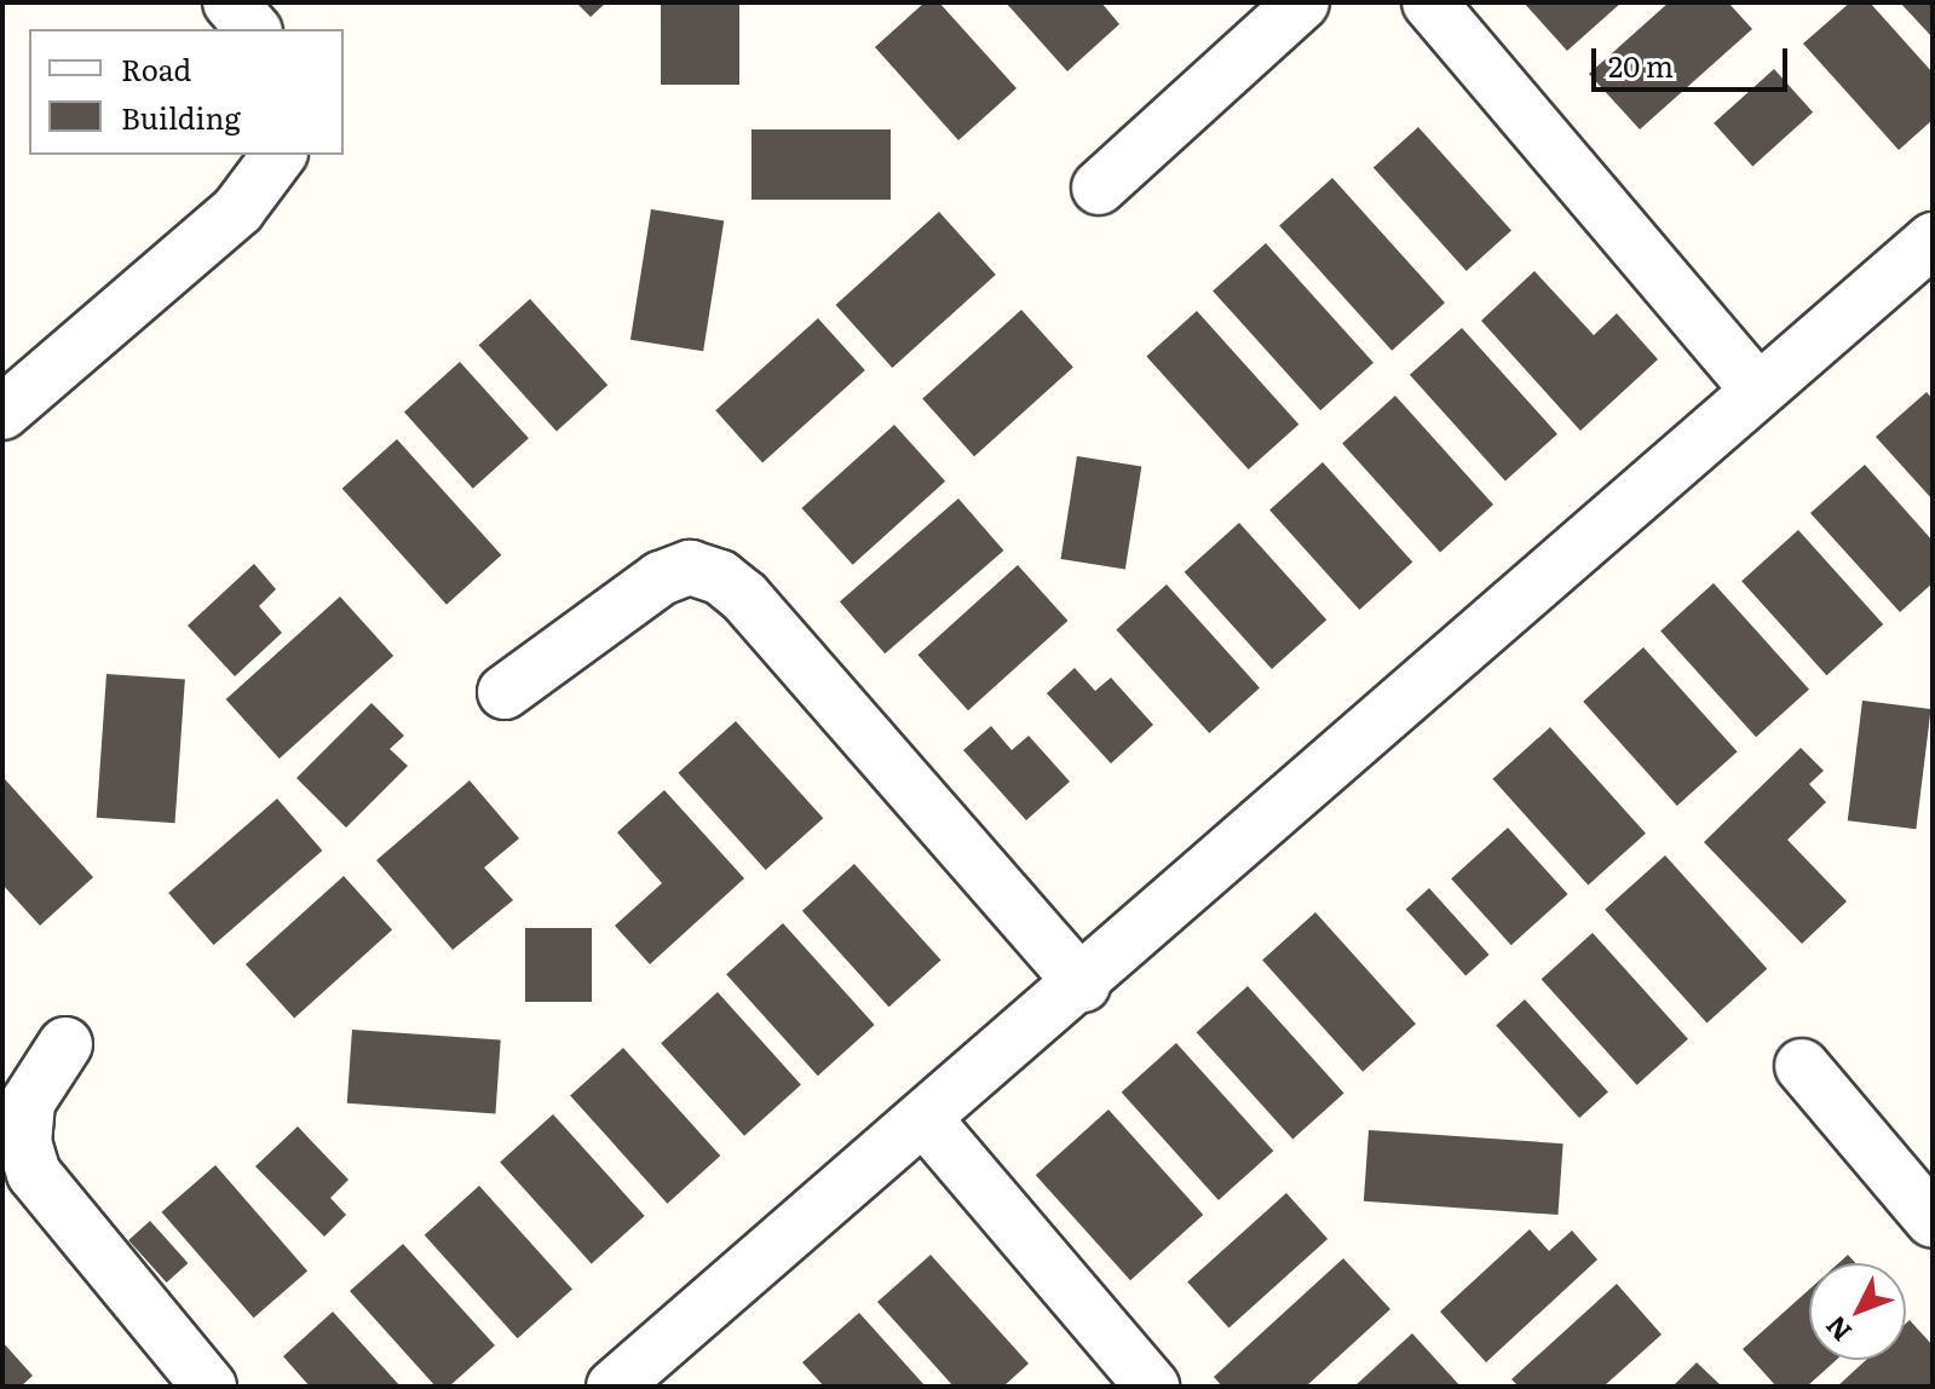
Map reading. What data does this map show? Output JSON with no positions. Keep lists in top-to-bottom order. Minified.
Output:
{"legend":["Road","Building"],"scale_bar":"20 m","north":"bottom left"}
